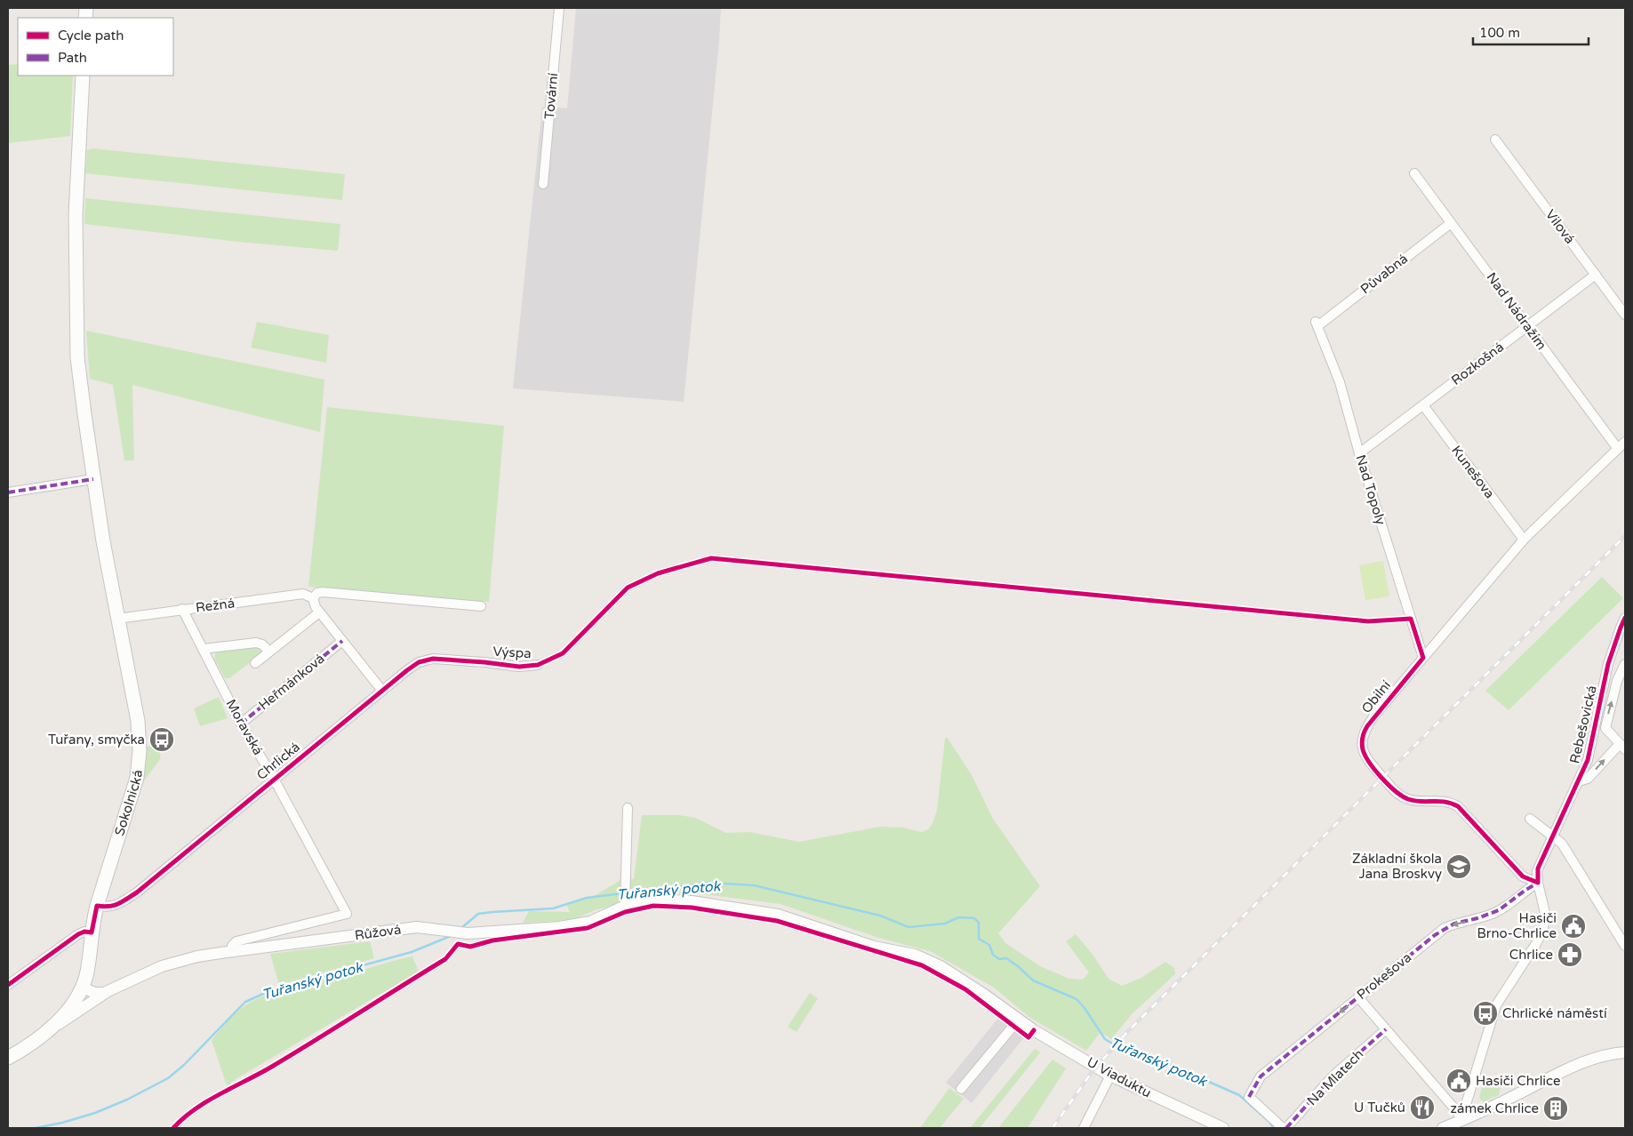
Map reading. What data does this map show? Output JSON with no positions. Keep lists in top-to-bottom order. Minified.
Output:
{"streets":{"main road":["Sokolnická"],"street":["Tovární","Vilová","Půvabná","Nad Nádražím","Rozkošná","Kunešova","Nad Topoly","Režná","Výspa","Heřmánková","Obilní","Rebešovická","Moravská","Chrlická","Růžová","Prokešova","U Viaduktu","Na Mlatech"]},"crossings":[["Vilová","Rozkošná"],["Půvabná","Nad Nádražím"],["Půvabná","Nad Topoly"],["Nad Nádražím","Rozkošná"],["Nad Nádražím","Obilní"],["Rozkošná","Kunešova"],["Rozkošná","Nad Topoly"],["Kunešova","Obilní"],["Nad Topoly","Obilní"],["Režná","Moravská"],["Režná","Sokolnická"],["Výspa","Chrlická"],["Heřmánková","Moravská"],["Obilní","Rebešovická"],["Obilní","Prokešova"],["Rebešovická","Prokešova"],["Moravská","Chrlická"],["Moravská","Růžová"],["Chrlická","Sokolnická"],["Sokolnická","Růžová"],["Růžová","U Viaduktu"]],"one_way":["Prokešova"],"water":["Tuřanský potok"],"places":{"bus stop":["Tuřany, smyčka","Chrlické náměstí"],"school or university":["Základní škola Jana Broskvy"],"public building":["Hasiči Brno-Chrlice","Hasiči Chrlice"],"pharmacy":["Chrlice"],"restaurant":["U Tučků"],"building":["zámek Chrlice"]},"legend":["Cycle path","Path"],"scale_bar":"100 m"}
